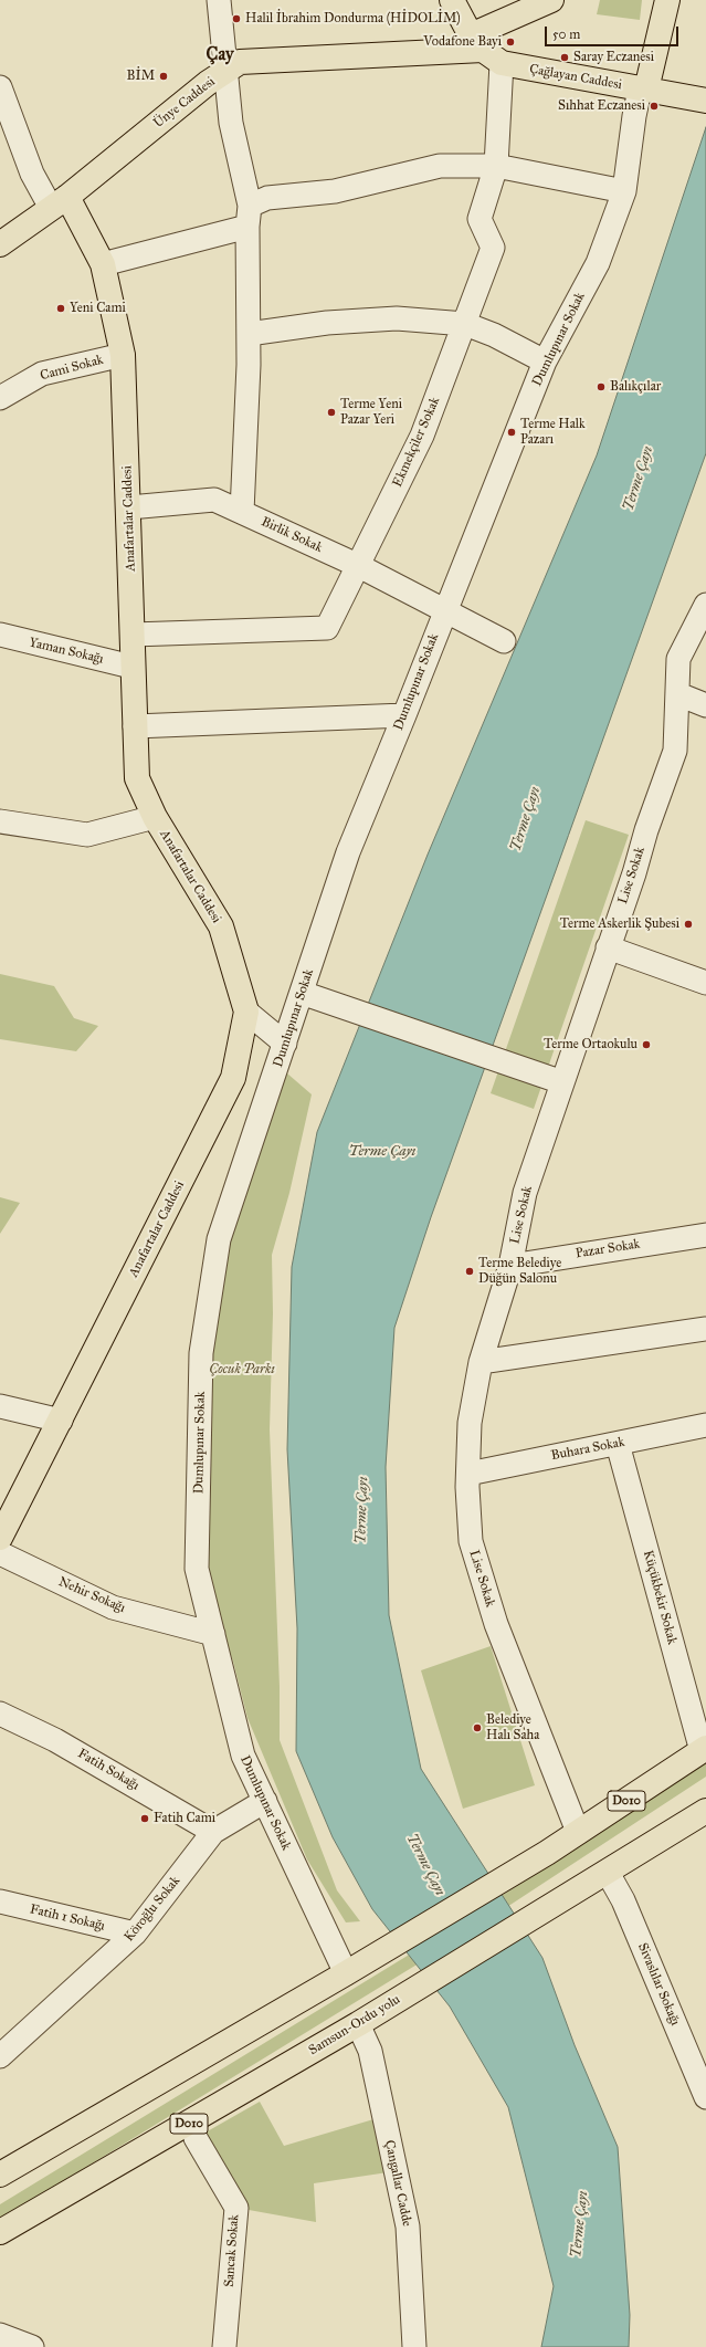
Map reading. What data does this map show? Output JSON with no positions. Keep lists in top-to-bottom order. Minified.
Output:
{"streets":{"main road":["Çağlayan Caddesi","Ünye Caddesi","Anafartalar Caddesi","D010","Samsun-Ordu yolu"],"street":["Dumlupınar Sokak","Cami Sokak","Ekmekçiler Sokak","Birlik Sokak","Yaman Sokağı","Lise Sokak","Pazar Sokak","Buhara Sokak","Nehir Sokağı","Küçükbekir Sokak","Fatih Sokağı","Köroğlu Sokak","Fatih 1 Sokağı","Sivaslılar Sokağı","Çangallar Cadde","Sancak Sokak"]},"crossings":[["Çağlayan Caddesi","Ünye Caddesi"],["Çağlayan Caddesi","Dumlupınar Sokak"],["Çağlayan Caddesi","Ekmekçiler Sokak"],["Ünye Caddesi","Ekmekçiler Sokak"],["Ünye Caddesi","Anafartalar Caddesi"],["Dumlupınar Sokak","Birlik Sokak"],["Dumlupınar Sokak","Nehir Sokağı"],["Dumlupınar Sokak","D010"],["Dumlupınar Sokak","Köroğlu Sokak"],["Cami Sokak","Anafartalar Caddesi"],["Ekmekçiler Sokak","Anafartalar Caddesi"],["Ekmekçiler Sokak","Birlik Sokak"],["Anafartalar Caddesi","Birlik Sokak"],["Anafartalar Caddesi","Yaman Sokağı"],["Lise Sokak","Pazar Sokak"],["Lise Sokak","Buhara Sokak"],["Lise Sokak","D010"],["Buhara Sokak","Küçükbekir Sokak"],["Küçükbekir Sokak","D010"],["Fatih Sokağı","Köroğlu Sokak"],["Köroğlu Sokak","Fatih 1 Sokağı"],["Sivaslılar Sokağı","Samsun-Ordu yolu"],["Samsun-Ordu yolu","Çangallar Cadde"]],"districts":["Çay"],"water":["Terme Çayı"],"parks":["Çocuk Parkı"],"places":["Halil İbrahim Dondurma (HİDOLİM)","Vodafone Bayi","Saray Eczanesi","BİM","Sıhhat Eczanesi","Yeni Cami","Balıkçılar","Terme Yeni Pazar Yeri","Terme Halk Pazarı","Terme Askerlik Şubesi","Terme Ortaokulu","Terme Belediye Düğün Salonu","Belediye Halı Saha","Fatih Cami"],"scale_bar":"50 m"}
